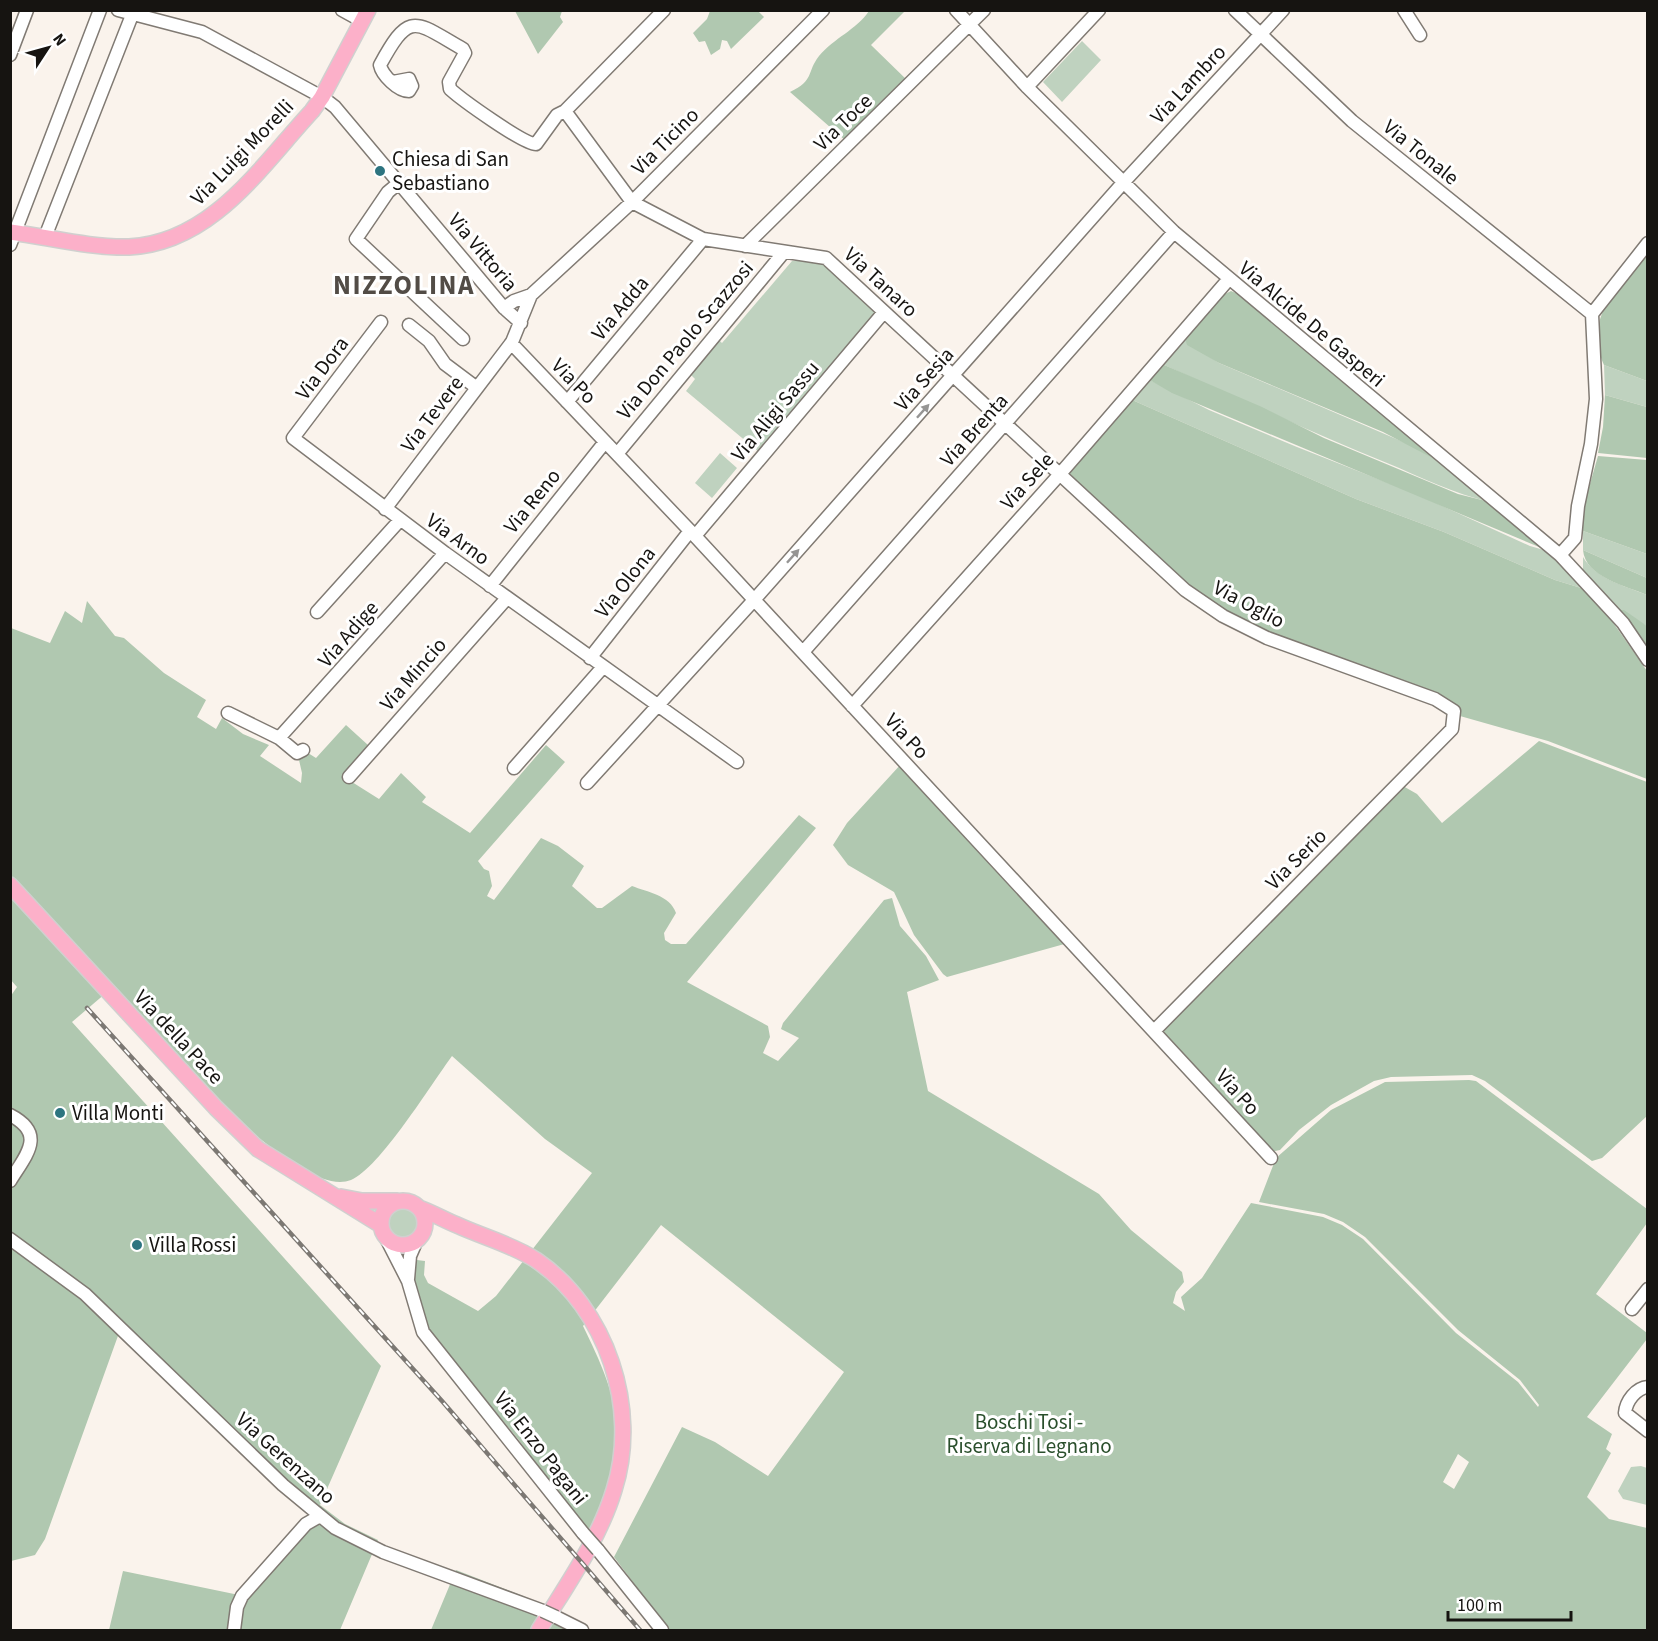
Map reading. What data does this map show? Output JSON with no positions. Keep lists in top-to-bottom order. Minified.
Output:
{"streets":{"main road":["Via Luigi Morelli","Via della Pace"],"street":["Via Lambro","Via Toce","Via Ticino","Via Tonale","Via Vittoria","Via Tanaro","Via Adda","Via Alcide De Gasperi","Via Don Paolo Scazzosi","Via Dora","Via Sesia","Via Po","Via Aligi Sassu","Via Tevere","Via Brenta","Via Sele","Via Reno","Via Arno","Via Olona","Via Oglio","Via Adige","Via Mincio","Via Serio","Via Enzo Pagani","Via Gerenzano"]},"crossings":[["Via Lambro","Via Tonale"],["Via Lambro","Via Alcide De Gasperi"],["Via Lambro","Via Sesia"],["Via Toce","Via Tanaro"],["Via Toce","Via Alcide De Gasperi"],["Via Ticino","Via Tanaro"],["Via Ticino","Via Tevere"],["Via Luigi Morelli","Via Vittoria"],["Via Vittoria","Via Tevere"],["Via Tanaro","Via Adda"],["Via Tanaro","Via Don Paolo Scazzosi"],["Via Tanaro","Via Sesia"],["Via Tanaro","Via Aligi Sassu"],["Via Tanaro","Via Brenta"],["Via Tanaro","Via Sele"],["Via Tanaro","Via Oglio"],["Via Adda","Via Po"],["Via Alcide De Gasperi","Via Sesia"],["Via Alcide De Gasperi","Via Brenta"],["Via Alcide De Gasperi","Via Sele"],["Via Don Paolo Scazzosi","Via Po"],["Via Dora","Via Arno"],["Via Sesia","Via Po"],["Via Sesia","Via Arno"],["Via Po","Via Aligi Sassu"],["Via Po","Via Tevere"],["Via Po","Via Brenta"],["Via Po","Via Sele"],["Via Po","Via Reno"],["Via Po","Via Olona"],["Via Po","Via Serio"],["Via Aligi Sassu","Via Olona"],["Via Tevere","Via Arno"],["Via Sele","Via Oglio"],["Via Reno","Via Arno"],["Via Arno","Via Olona"],["Via Arno","Via Adige"],["Via Arno","Via Mincio"],["Via Oglio","Via Serio"],["Via della Pace","Via Enzo Pagani"]],"one_way":["Via Sesia"],"districts":["NIZZOLINA"],"parks":["Boschi Tosi - Riserva di Legnano"],"places":["Chiesa di San Sebastiano","Villa Monti","Villa Rossi"],"scale_bar":"100 m","north":"top right"}
